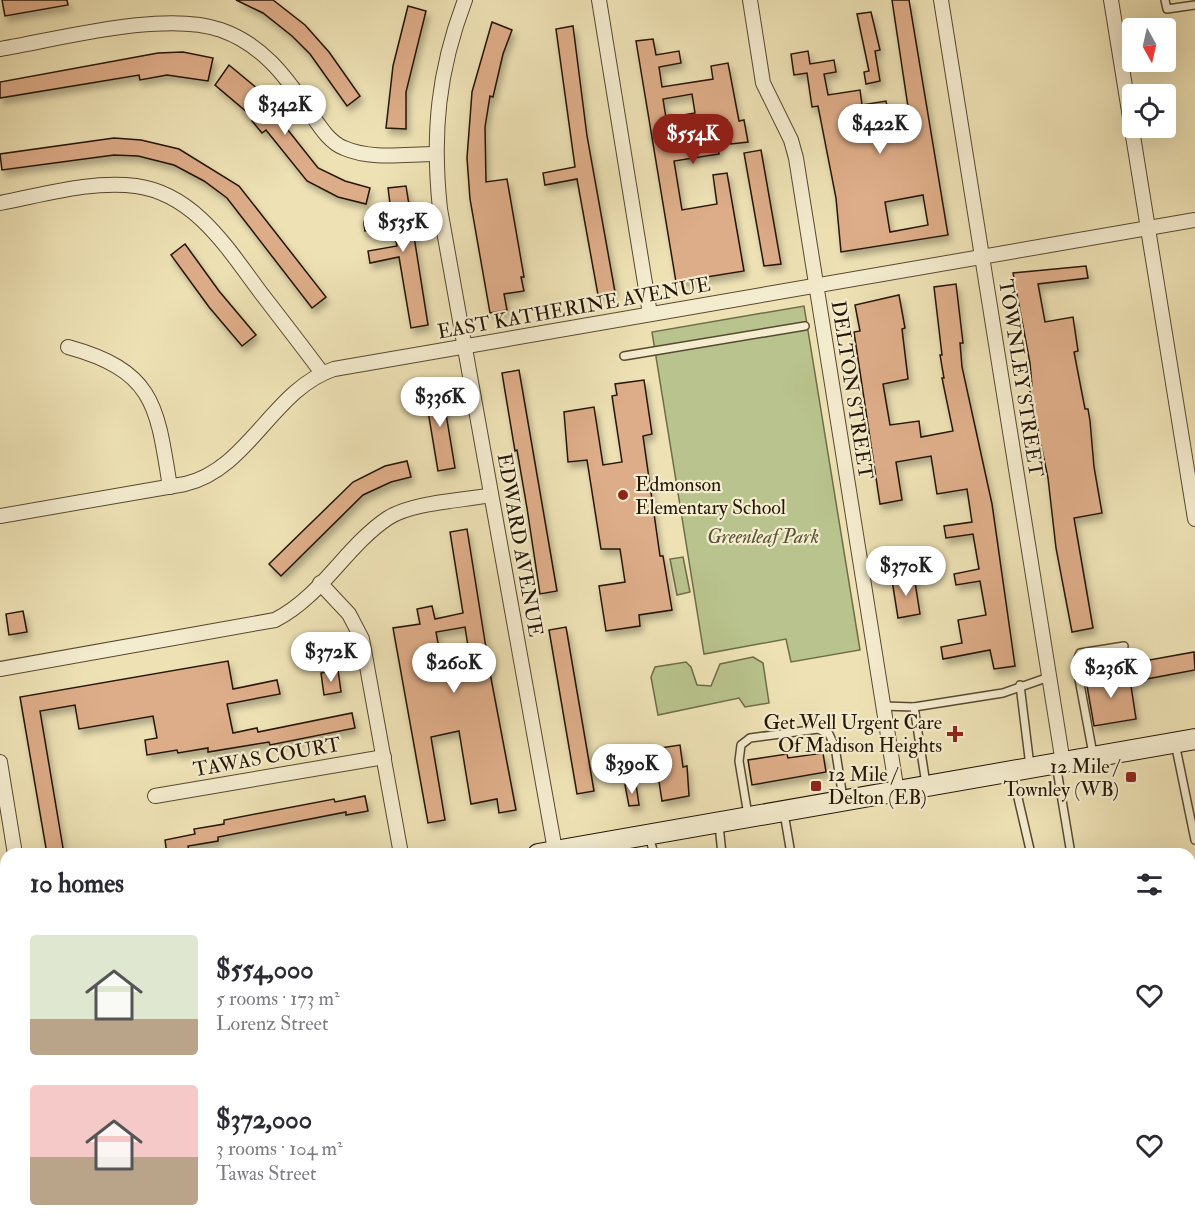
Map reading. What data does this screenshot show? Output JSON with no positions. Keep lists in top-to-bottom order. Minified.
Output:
{"streets":{"street":["EAST KATHERINE AVENUE","TOWNLEY STREET","DELTON STREET","EDWARD AVENUE","TAWAS COURT"]},"crossings":[["EAST KATHERINE AVENUE","TOWNLEY STREET"],["EAST KATHERINE AVENUE","DELTON STREET"],["EAST KATHERINE AVENUE","EDWARD AVENUE"]],"parks":["Greenleaf Park"],"places":{"other":["Edmonson Elementary School"],"health":["Get Well Urgent Care Of Madison Heights"],"transit":["12 Mile / Townley (WB)","12 Mile / Delton (EB)"]},"north":"bottom","page":{"price":["$342K","$422K","$554K","$535K","$336K","$370K","$372K","$260K","$236K","$390K"],"heading":"10 homes","list":[{"name":"$554,000","note":"5 rooms · 173 m² · Lorenz Street"},{"name":"$372,000","note":"3 rooms · 104 m² · Tawas Street"}]}}
